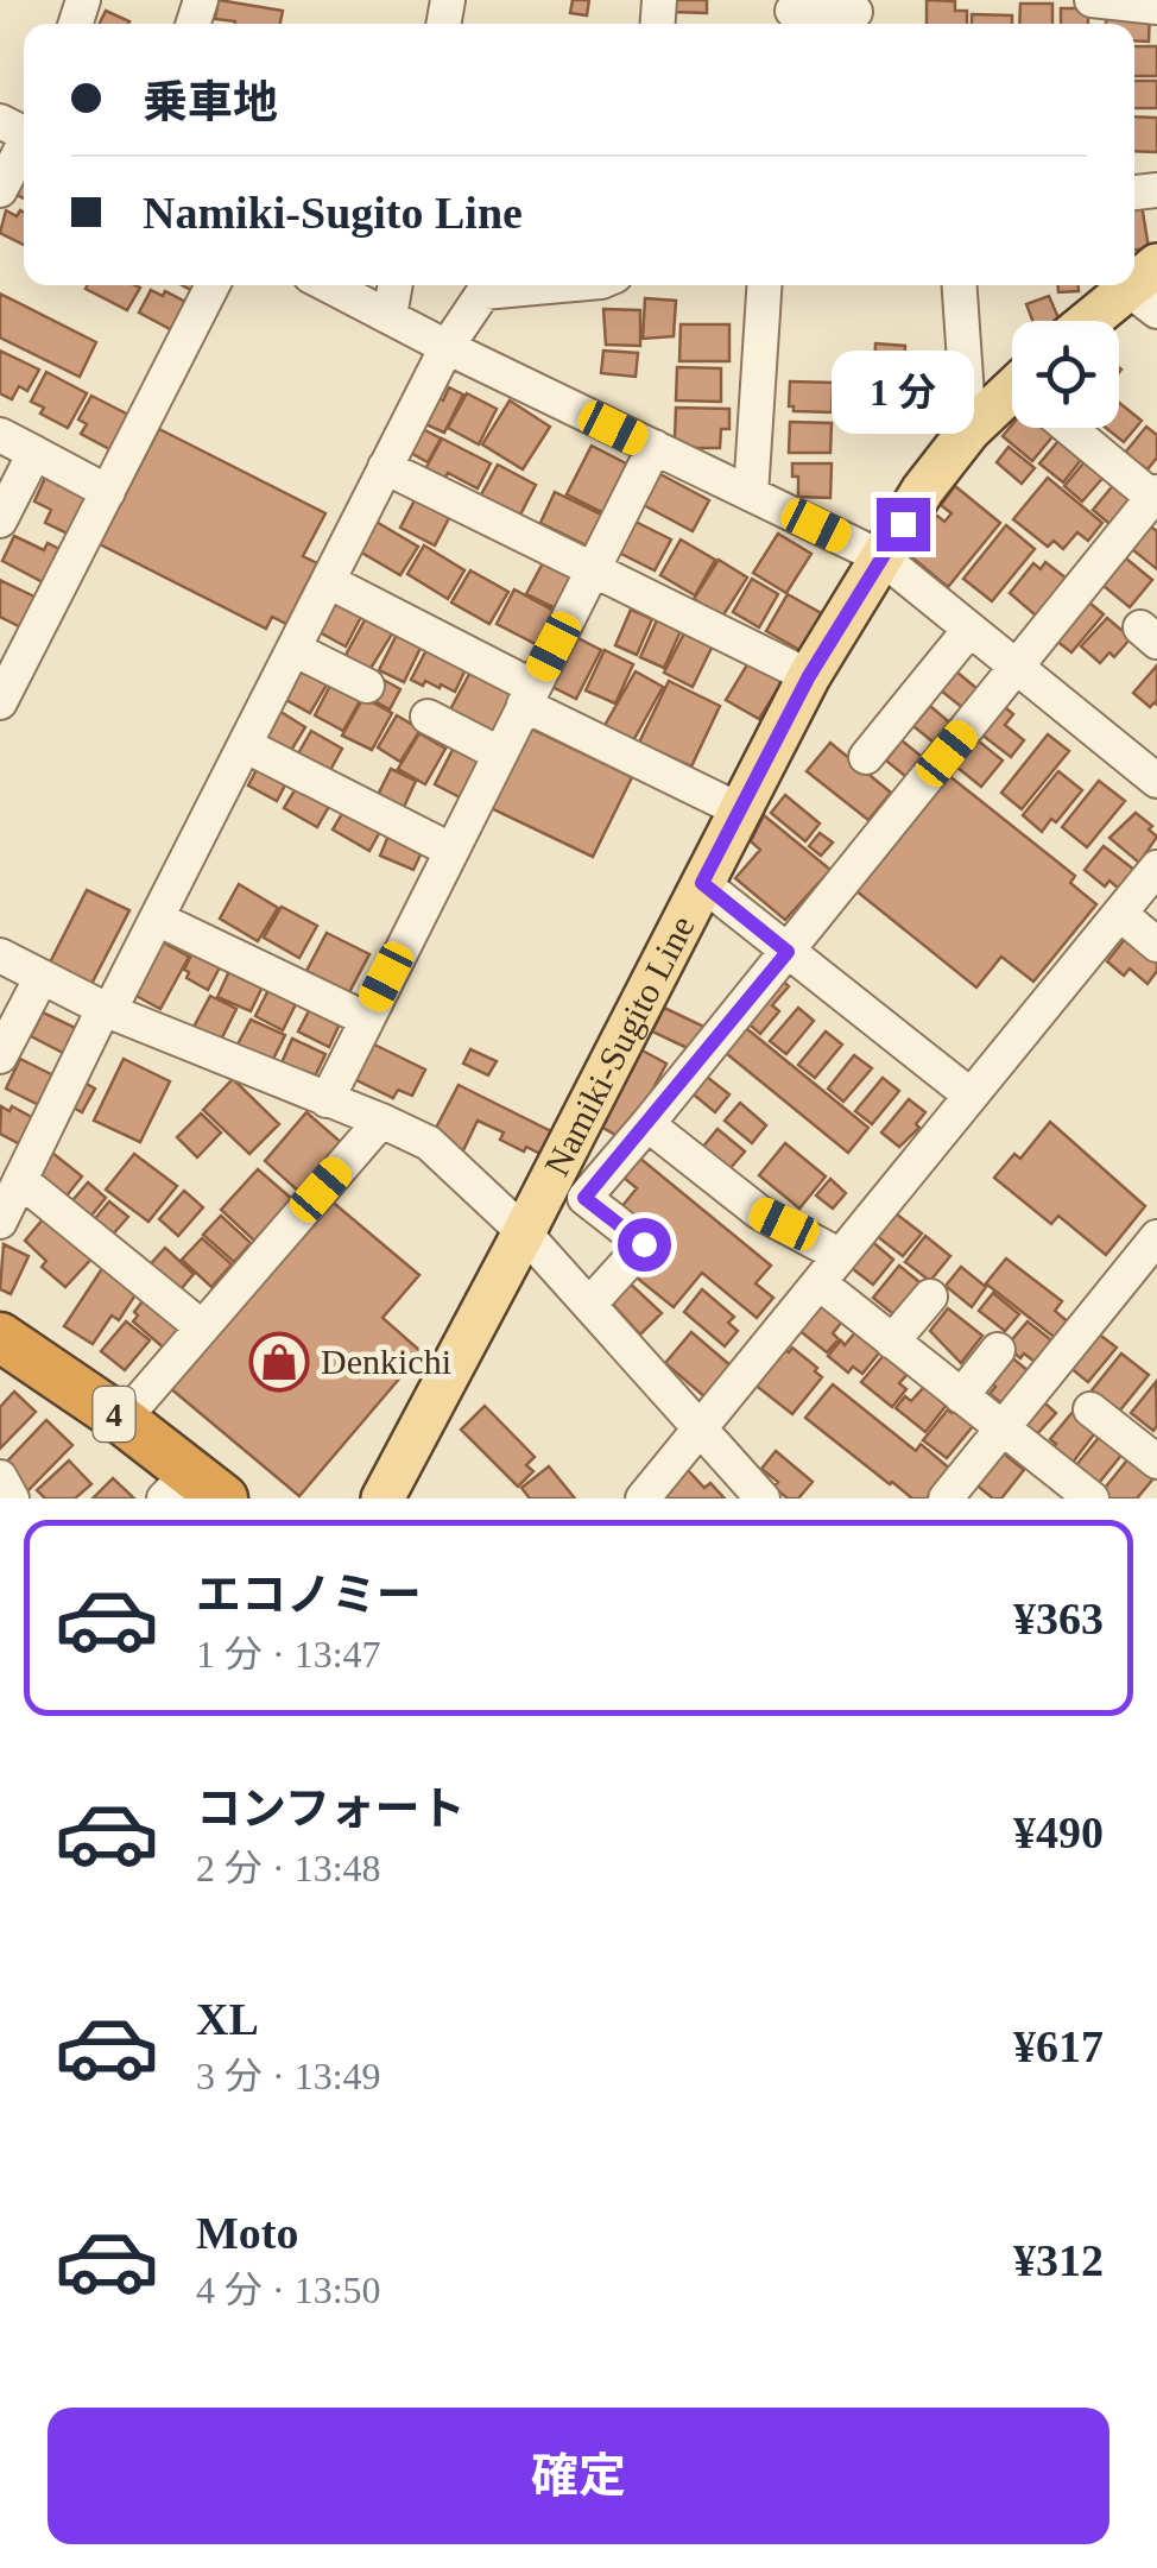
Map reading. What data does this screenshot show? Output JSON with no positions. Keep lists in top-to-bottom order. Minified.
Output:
{"streets":{"highway":["4"],"main road":["Namiki-Sugito Line"]},"places":{"shop":["Denkichi"]},"page":{"banner":["乗車地","Namiki-Sugito Line"],"bubble":"1 分","list":[{"name":"エコノミー","note":"1 分 · 13:47","value":"¥363"},{"name":"コンフォート","note":"2 分 · 13:48","value":"¥490"},{"name":"XL","note":"3 分 · 13:49","value":"¥617"},{"name":"Moto","note":"4 分 · 13:50","value":"¥312"}],"buttons":"確定"}}
